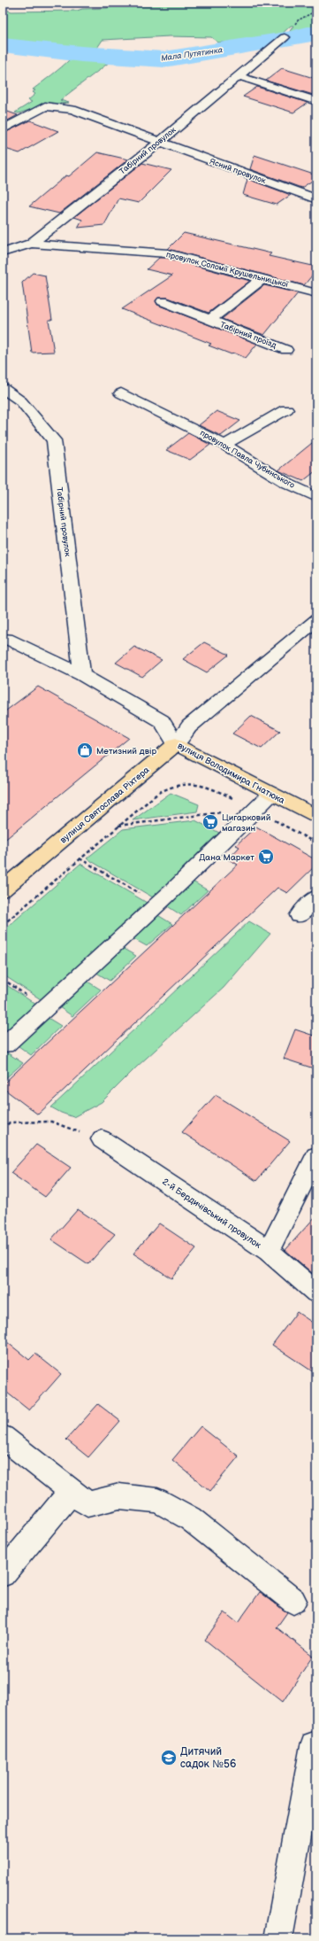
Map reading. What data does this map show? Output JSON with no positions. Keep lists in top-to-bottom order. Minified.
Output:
{"streets":{"main road":["вулиця Володимира Гнатюка","вулиця Святослава Ріхтера"],"street":["Табірний провулок","Ясний провулок","провулок Соломії Крушельницької","Табірний проїзд","провулок Павла Чубинського","2-й Бердичівський провулок"]},"crossings":[["Табірний провулок","Ясний провулок"],["Табірний провулок","провулок Соломії Крушельницької"],["Табірний провулок","вулиця Володимира Гнатюка"],["провулок Соломії Крушельницької","Табірний проїзд"],["вулиця Володимира Гнатюка","вулиця Святослава Ріхтера"]],"water":["Мала Путятинка"],"places":{"shop":["Метизний двір"],"supermarket":["Цигарковий магазин","Дана Маркет"],"school or university":["Дитячий садок №56"]}}
